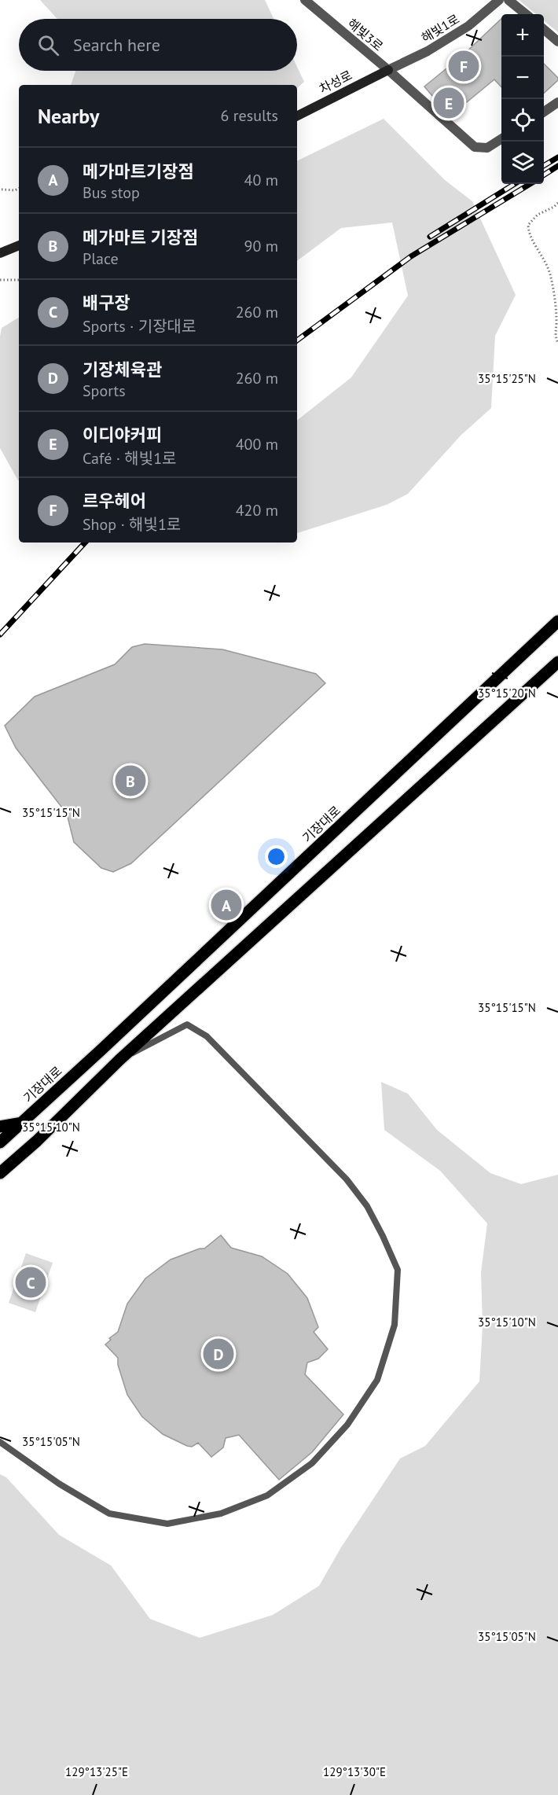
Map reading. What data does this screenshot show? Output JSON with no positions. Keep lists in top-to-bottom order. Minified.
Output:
{"streets":{"main road":["차성로","기장대로"],"street":["해빛1로","해빛3로"]},"crossings":[["해빛1로","해빛3로"],["해빛1로","차성로"],["해빛3로","차성로"]],"page":{"map_buttons":["+","−"],"search":"Search here","pins":["F","E","B","A","C","D"],"heading":["Nearby","6 results"],"list":[{"mark":"A","name":"메가마트기장점","note":"Bus stop","value":"40 m"},{"mark":"B","name":"메가마트 기장점","note":"Place","value":"90 m"},{"mark":"C","name":"배구장","note":"Sports · 기장대로","value":"260 m"},{"mark":"D","name":"기장체육관","note":"Sports","value":"260 m"},{"mark":"E","name":"이디야커피","note":"Café · 해빛1로","value":"400 m"},{"mark":"F","name":"르우헤어","note":"Shop · 해빛1로","value":"420 m"}]},"coordinates":["35°15'25\"N","35°15'20\"N","35°15'15\"N","35°15'10\"N","35°15'05\"N","129°13'25\"E","129°13'30\"E"]}
